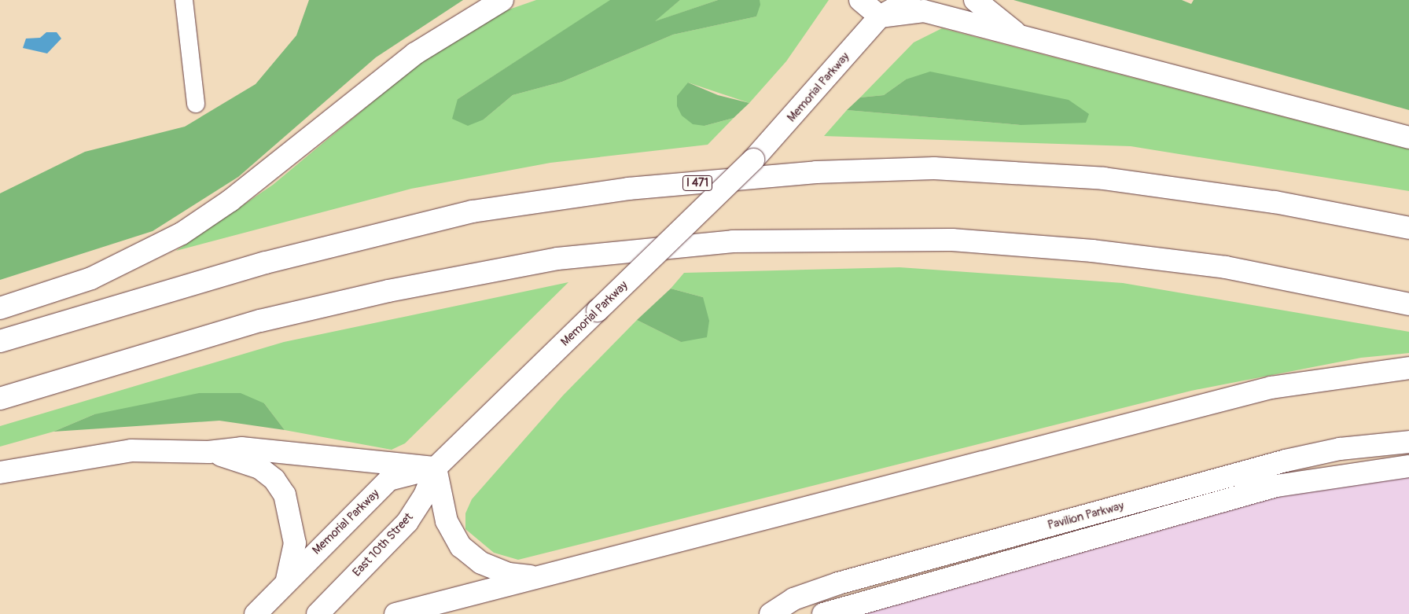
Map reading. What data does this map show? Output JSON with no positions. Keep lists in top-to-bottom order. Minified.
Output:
{"streets":{"main road":["Memorial Parkway","I 471","Pavilion Parkway","East 10th Street"]},"crossings":[["Memorial Parkway","East 10th Street"]]}
